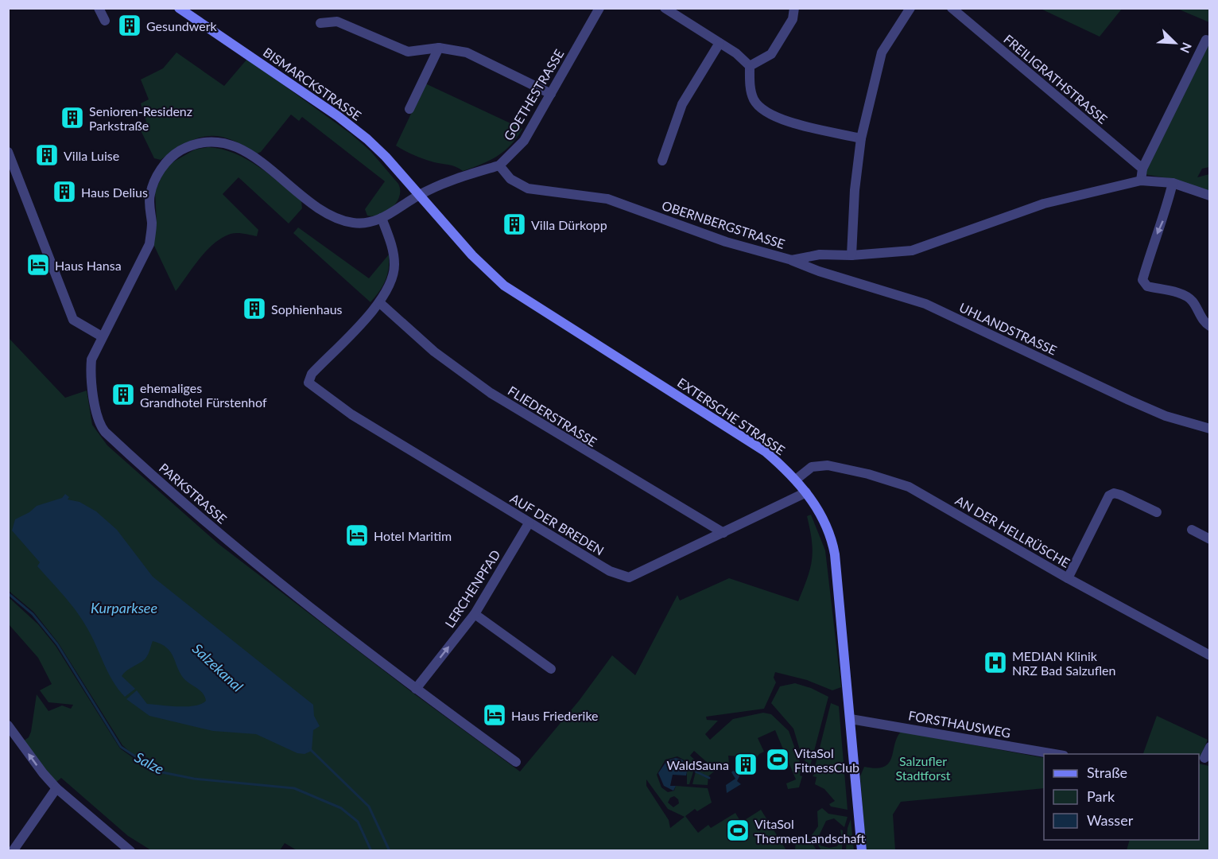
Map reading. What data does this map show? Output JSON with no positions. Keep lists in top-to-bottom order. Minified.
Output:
{"streets":{"main road":["BISMARCKSTRASSE","EXTERSCHE STRASSE"],"street":["FREILIGRATHSTRASSE","GOETHESTRASSE","OBERNBERGSTRASSE","UHLANDSTRASSE","FLIEDERSTRASSE","PARKSTRASSE","AUF DER BREDEN","AN DER HELLRÜSCHE","LERCHENPFAD","FORSTHAUSWEG"]},"crossings":[["BISMARCKSTRASSE","GOETHESTRASSE"],["BISMARCKSTRASSE","EXTERSCHE STRASSE"],["GOETHESTRASSE","OBERNBERGSTRASSE"],["GOETHESTRASSE","EXTERSCHE STRASSE"],["GOETHESTRASSE","PARKSTRASSE"],["OBERNBERGSTRASSE","UHLANDSTRASSE"],["FLIEDERSTRASSE","AUF DER BREDEN"],["EXTERSCHE STRASSE","AUF DER BREDEN"],["EXTERSCHE STRASSE","AN DER HELLRÜSCHE"],["EXTERSCHE STRASSE","FORSTHAUSWEG"],["PARKSTRASSE","LERCHENPFAD"],["AUF DER BREDEN","LERCHENPFAD"]],"one_way":["LERCHENPFAD"],"water":["Kurparksee","Salzekanal","Salze"],"parks":["Salzufler Stadtforst"],"places":{"building":["Gesundwerk","Senioren-Residenz Parkstraße","Villa Luise","Haus Delius","Villa Dürkopp","Sophienhaus","ehemaliges Grandhotel Fürstenhof","WaldSauna"],"hotel":["Haus Hansa","Hotel Maritim","Haus Friederike"],"hospital":["MEDIAN Klinik NRZ Bad Salzuflen"],"sports":["VitaSol FitnessClub","VitaSol ThermenLandschaft"]},"legend":["Straße","Park","Wasser"],"north":"bottom right"}
